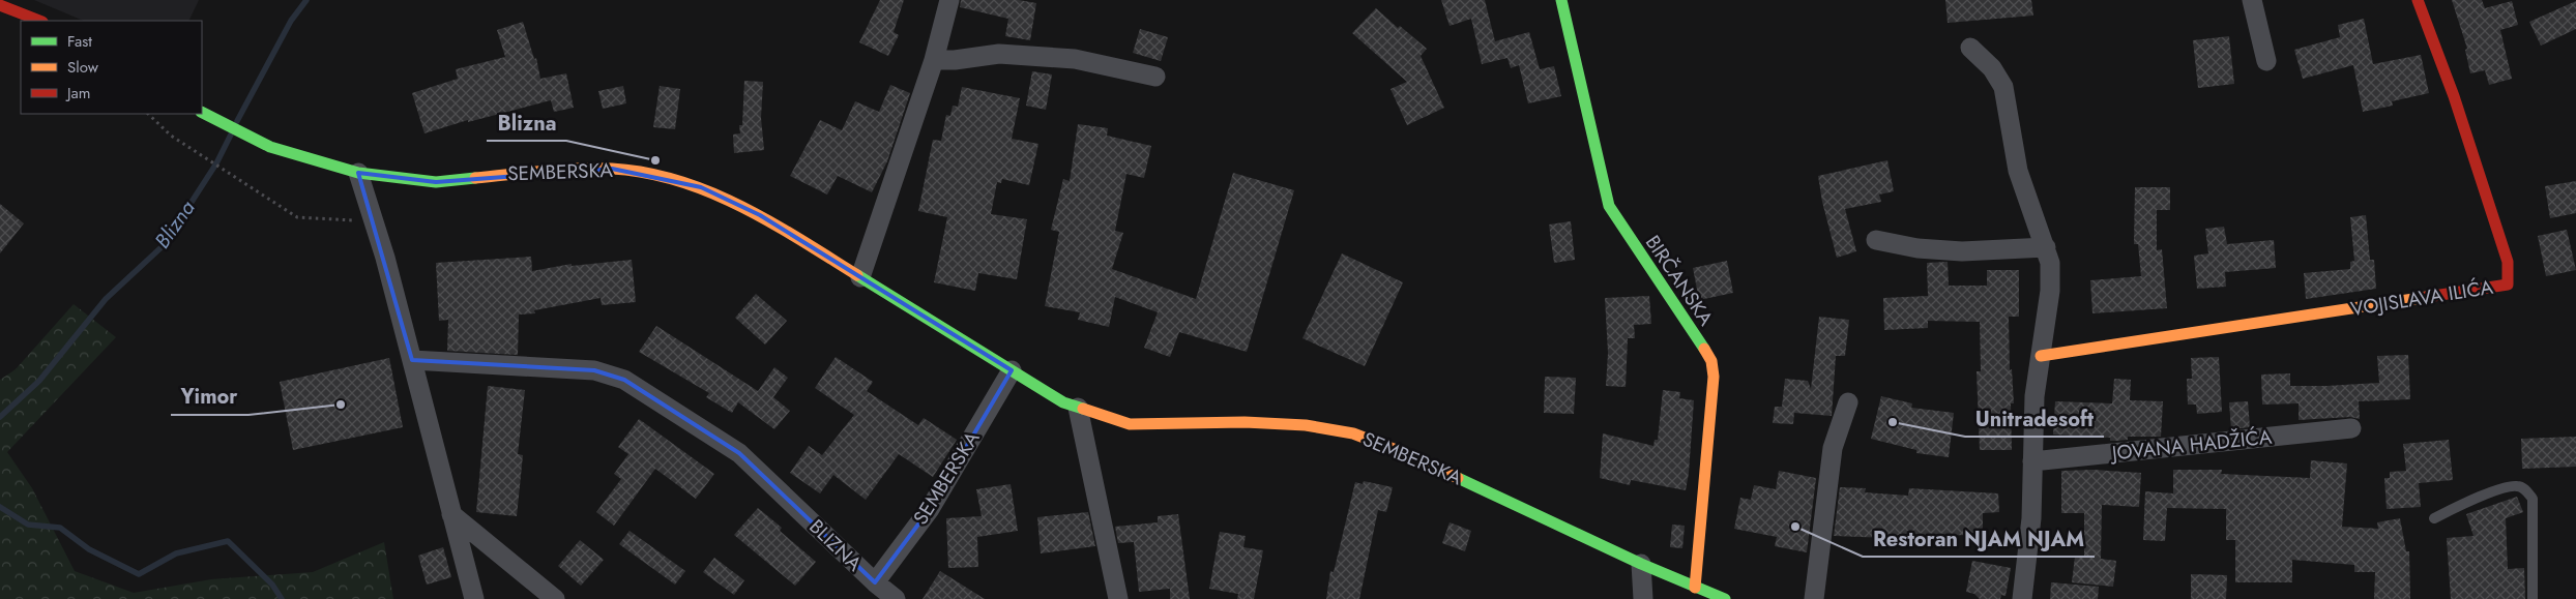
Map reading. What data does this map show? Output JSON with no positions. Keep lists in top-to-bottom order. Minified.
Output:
{"streets":{"main road":["SEMBERSKA","BIRČANSKA","VOJISLAVA ILIĆA"],"street":["JOVANA HADŽIĆA","BLIZNA"]},"crossings":[["SEMBERSKA","BIRČANSKA"],["SEMBERSKA","BLIZNA"]],"water":["Blizna"],"places":["Blizna","Yimor","Unitradesoft","Restoran NJAM NJAM"],"legend":["Fast","Slow","Jam"]}
